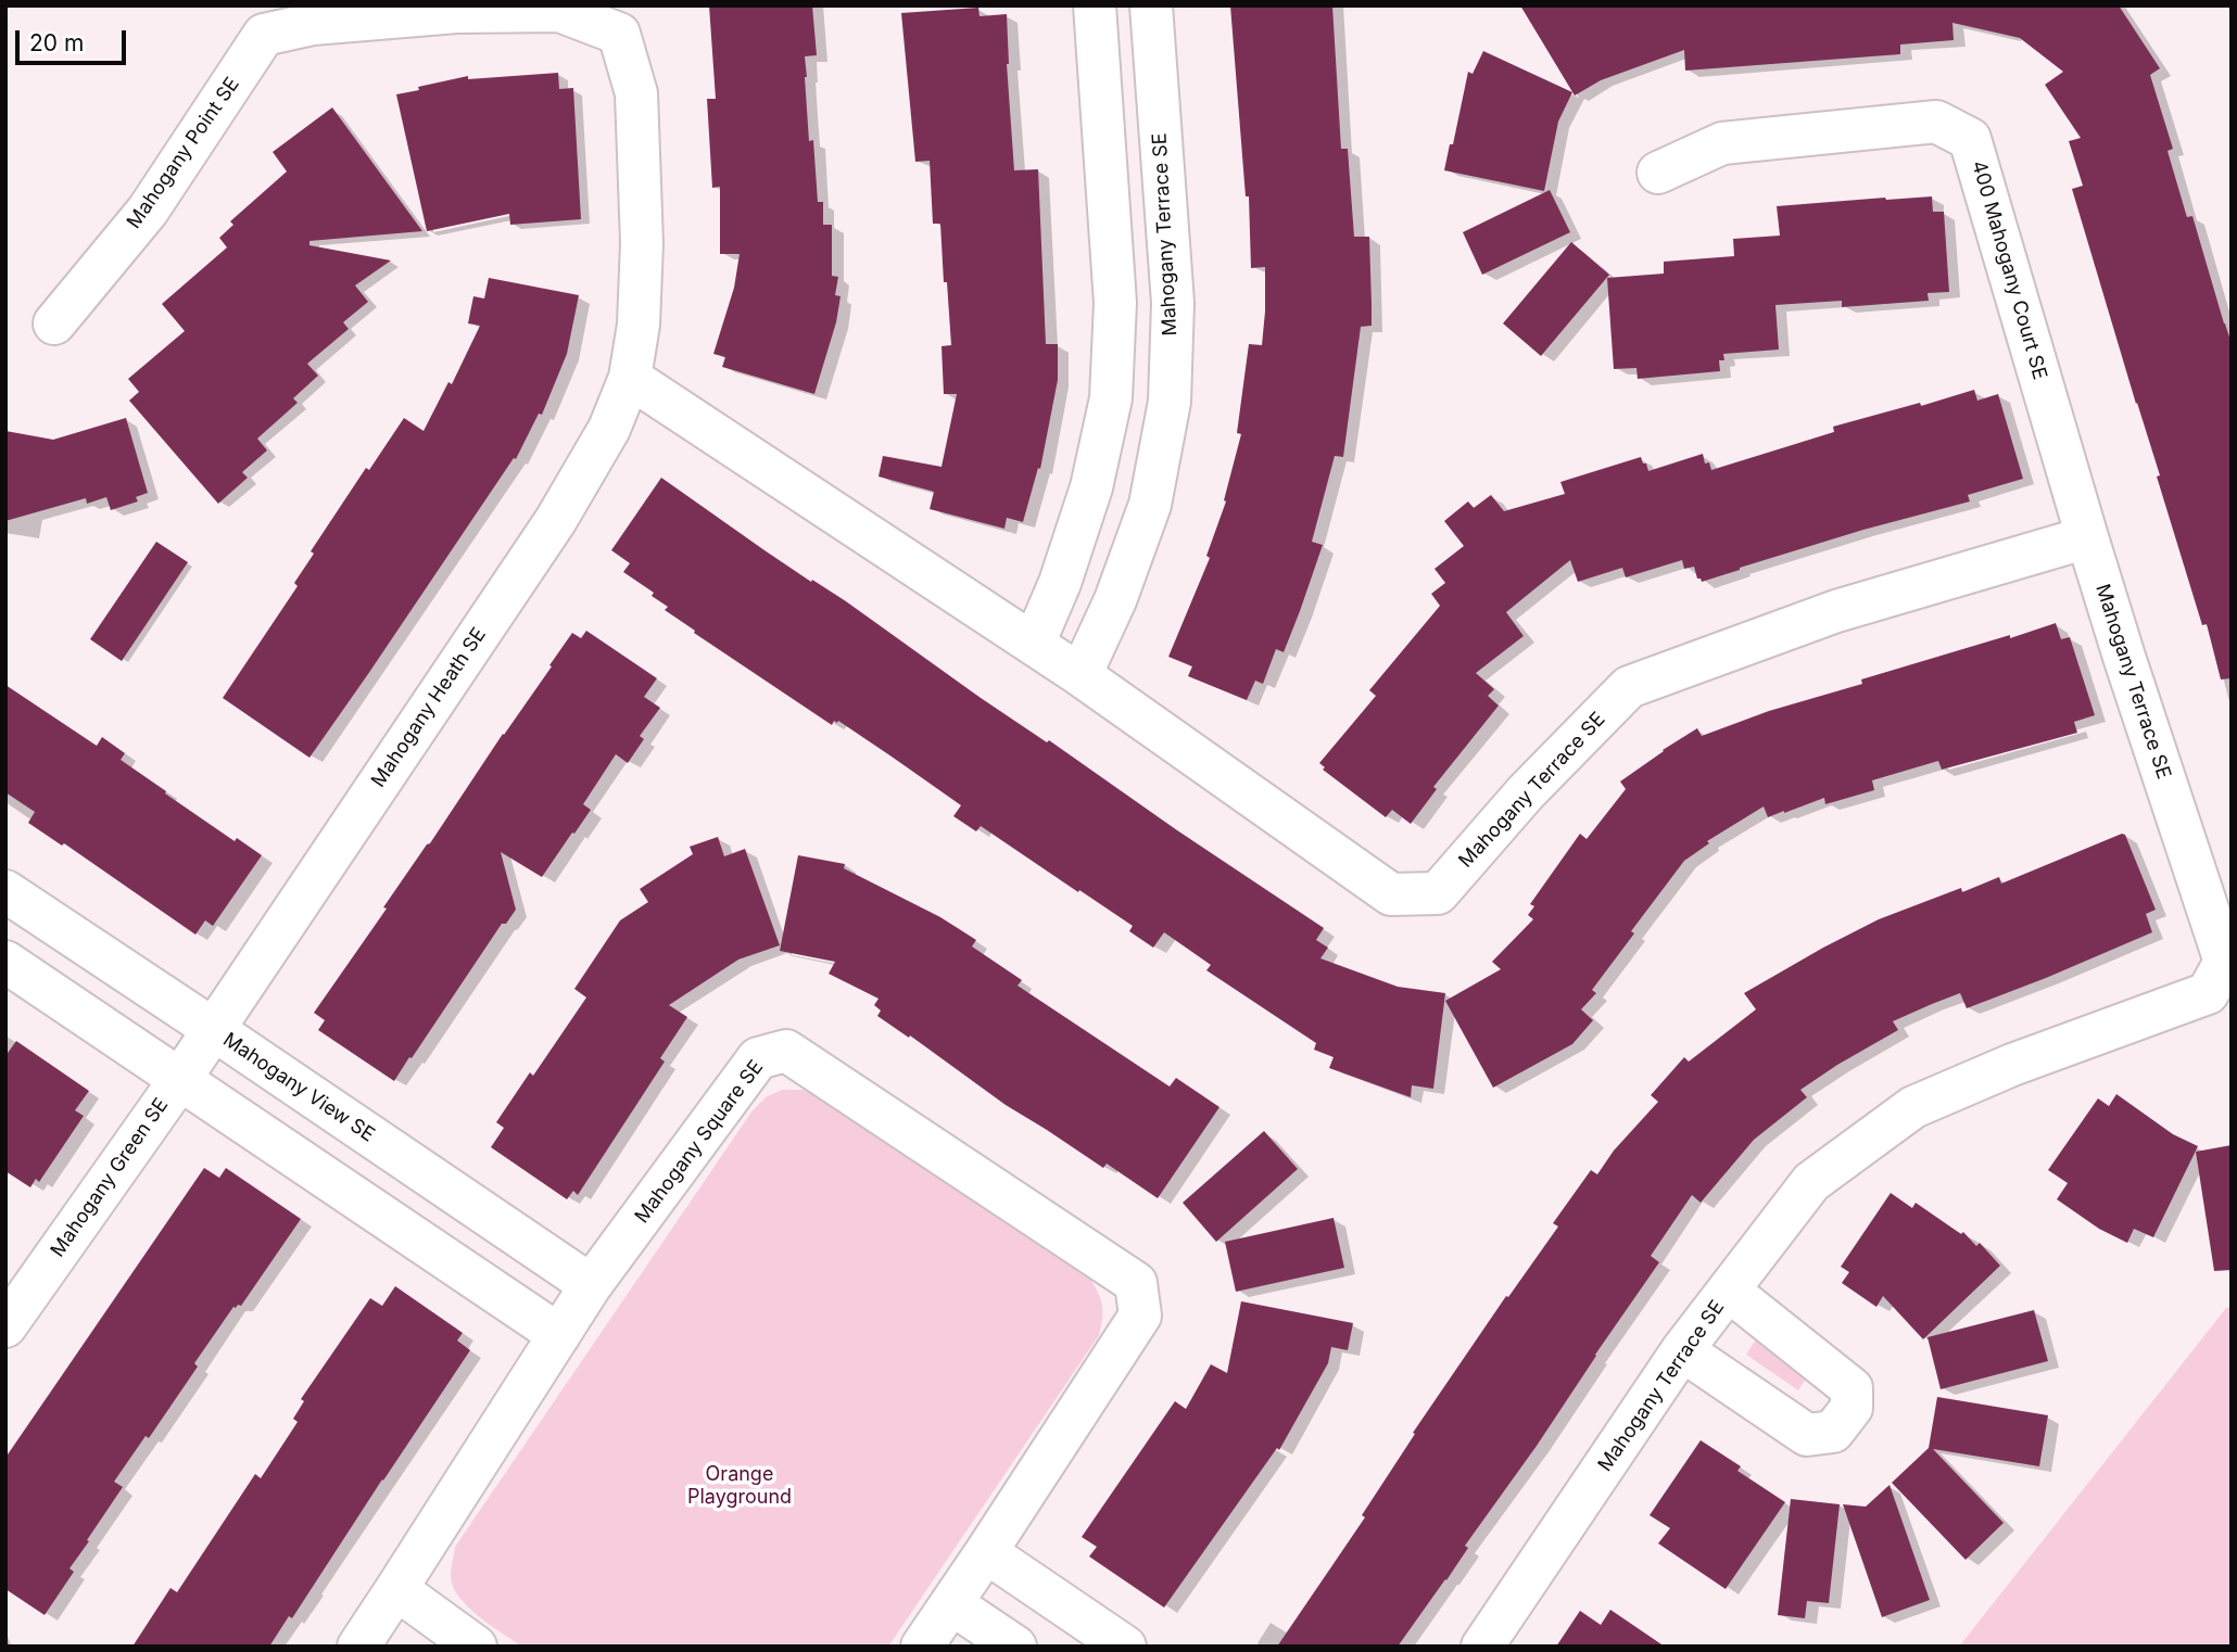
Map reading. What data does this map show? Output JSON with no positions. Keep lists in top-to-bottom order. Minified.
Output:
{"streets":{"street":["Mahogany Point SE","Mahogany Terrace SE","400 Mahogany Court SE","Mahogany Heath SE","Mahogany View SE","Mahogany Square SE","Mahogany Green SE"]},"crossings":[["Mahogany Point SE","Mahogany Terrace SE"],["Mahogany Point SE","Mahogany Heath SE"],["Mahogany Terrace SE","400 Mahogany Court SE"],["Mahogany Terrace SE","Mahogany Heath SE"],["Mahogany Heath SE","Mahogany View SE"],["Mahogany Heath SE","Mahogany Green SE"],["Mahogany View SE","Mahogany Square SE"],["Mahogany View SE","Mahogany Green SE"]],"parks":["Orange Playground"],"scale_bar":"20 m"}
